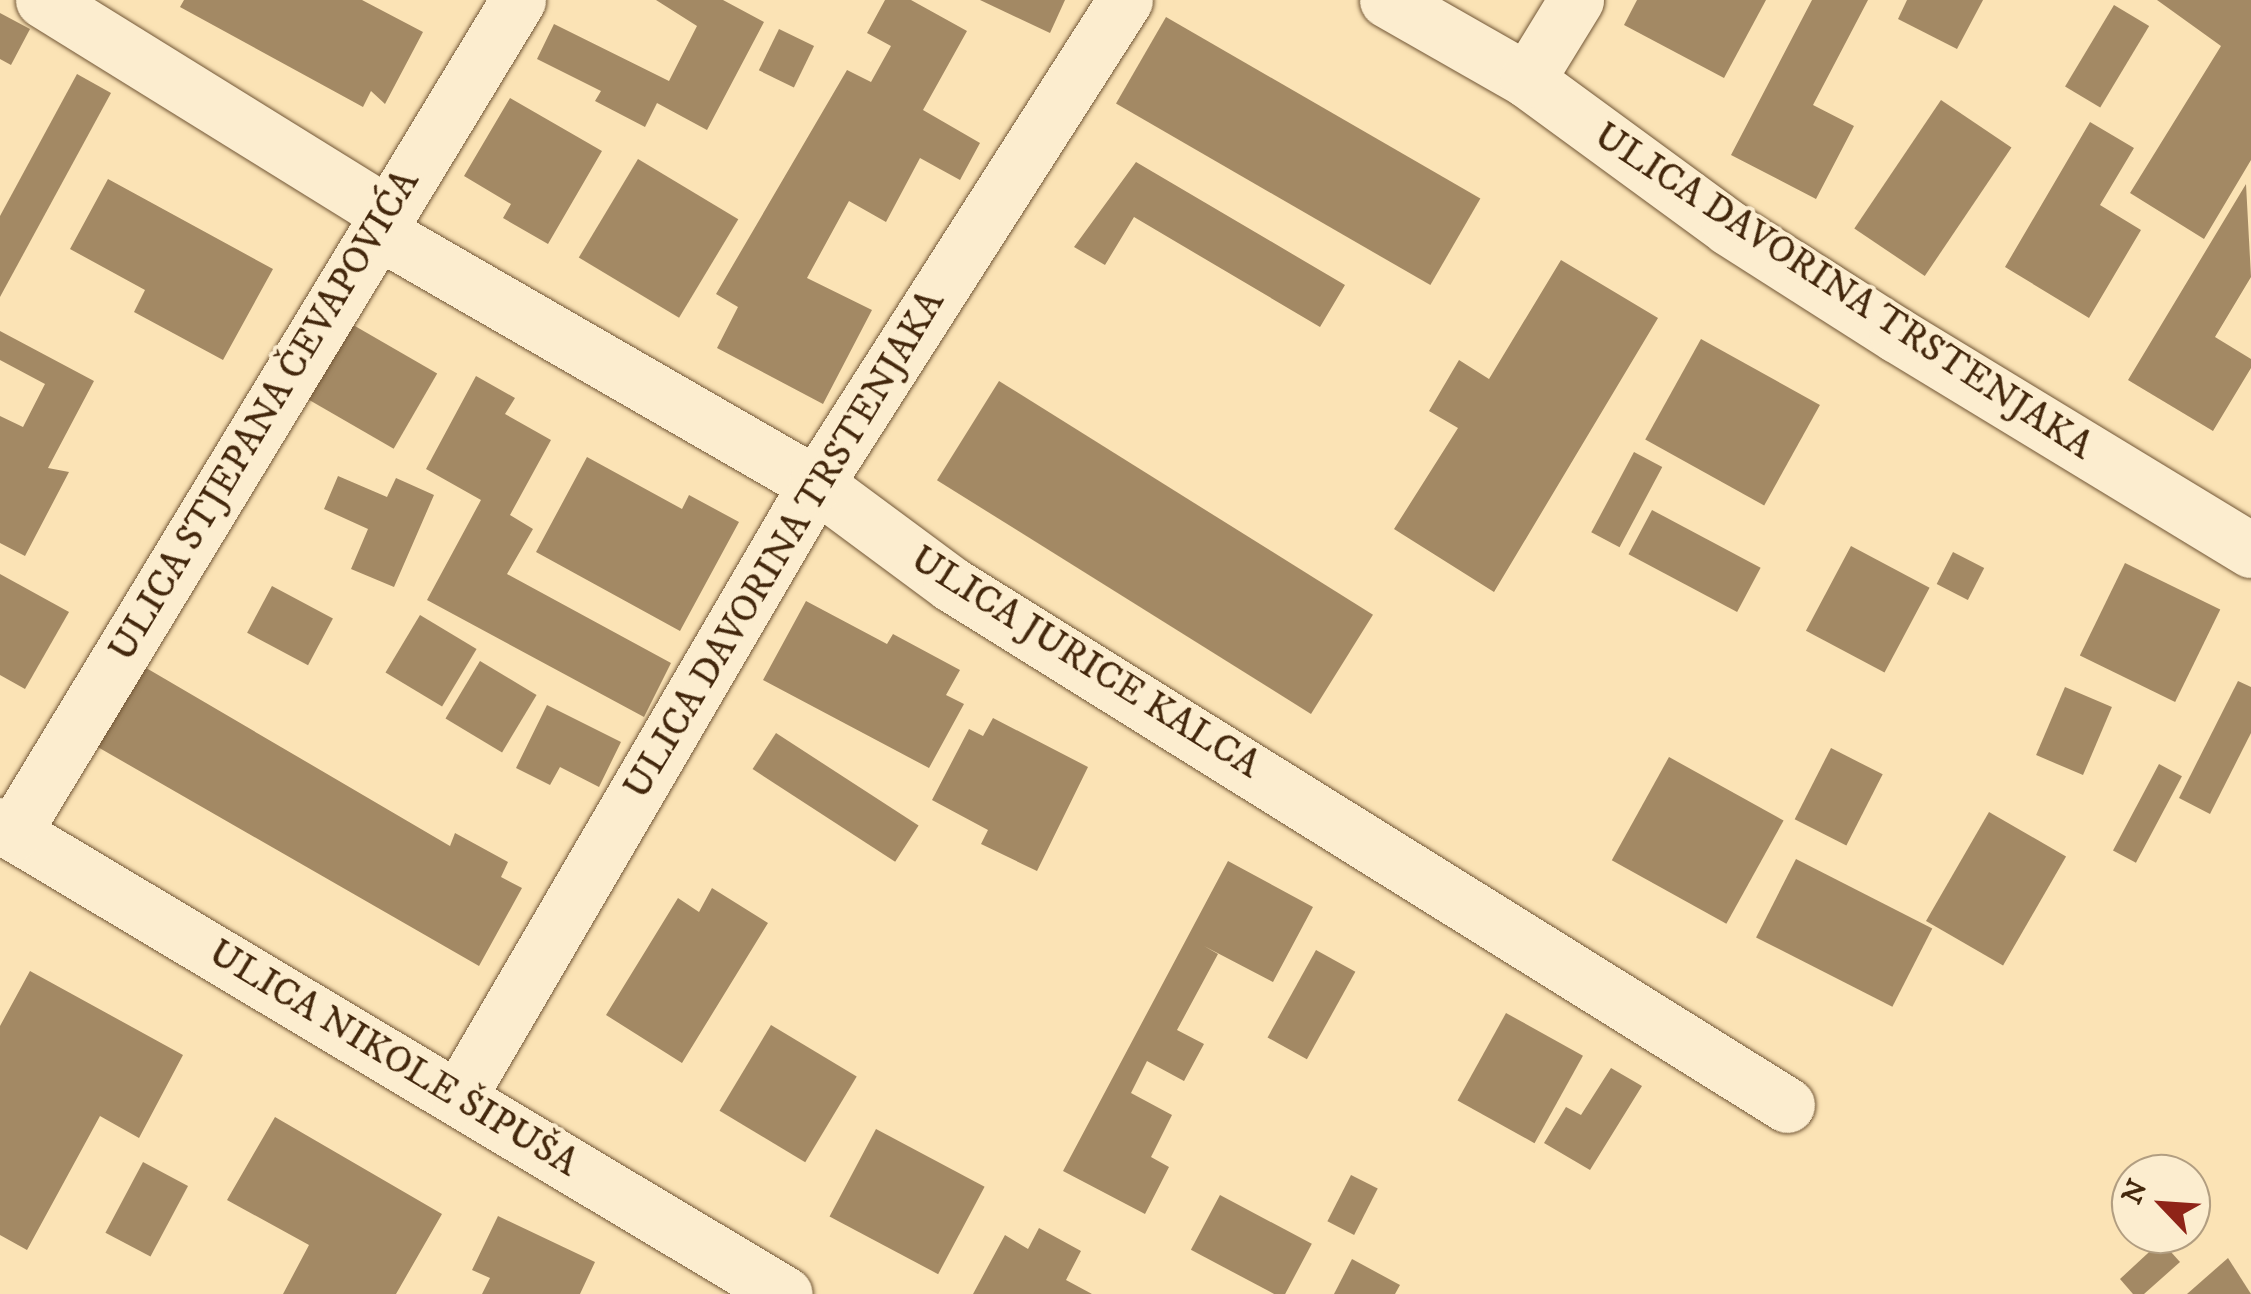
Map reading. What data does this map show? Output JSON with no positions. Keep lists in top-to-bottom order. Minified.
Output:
{"streets":{"street":["ULICA DAVORINA TRSTENJAKA","ULICA STJEPANA ČEVAPOVIĆA","ULICA JURICE KALCA","ULICA NIKOLE ŠIPUŠA"]},"crossings":[["ULICA DAVORINA TRSTENJAKA","ULICA JURICE KALCA"],["ULICA DAVORINA TRSTENJAKA","ULICA NIKOLE ŠIPUŠA"],["ULICA STJEPANA ČEVAPOVIĆA","ULICA JURICE KALCA"],["ULICA STJEPANA ČEVAPOVIĆA","ULICA NIKOLE ŠIPUŠA"]],"north":"top left"}
